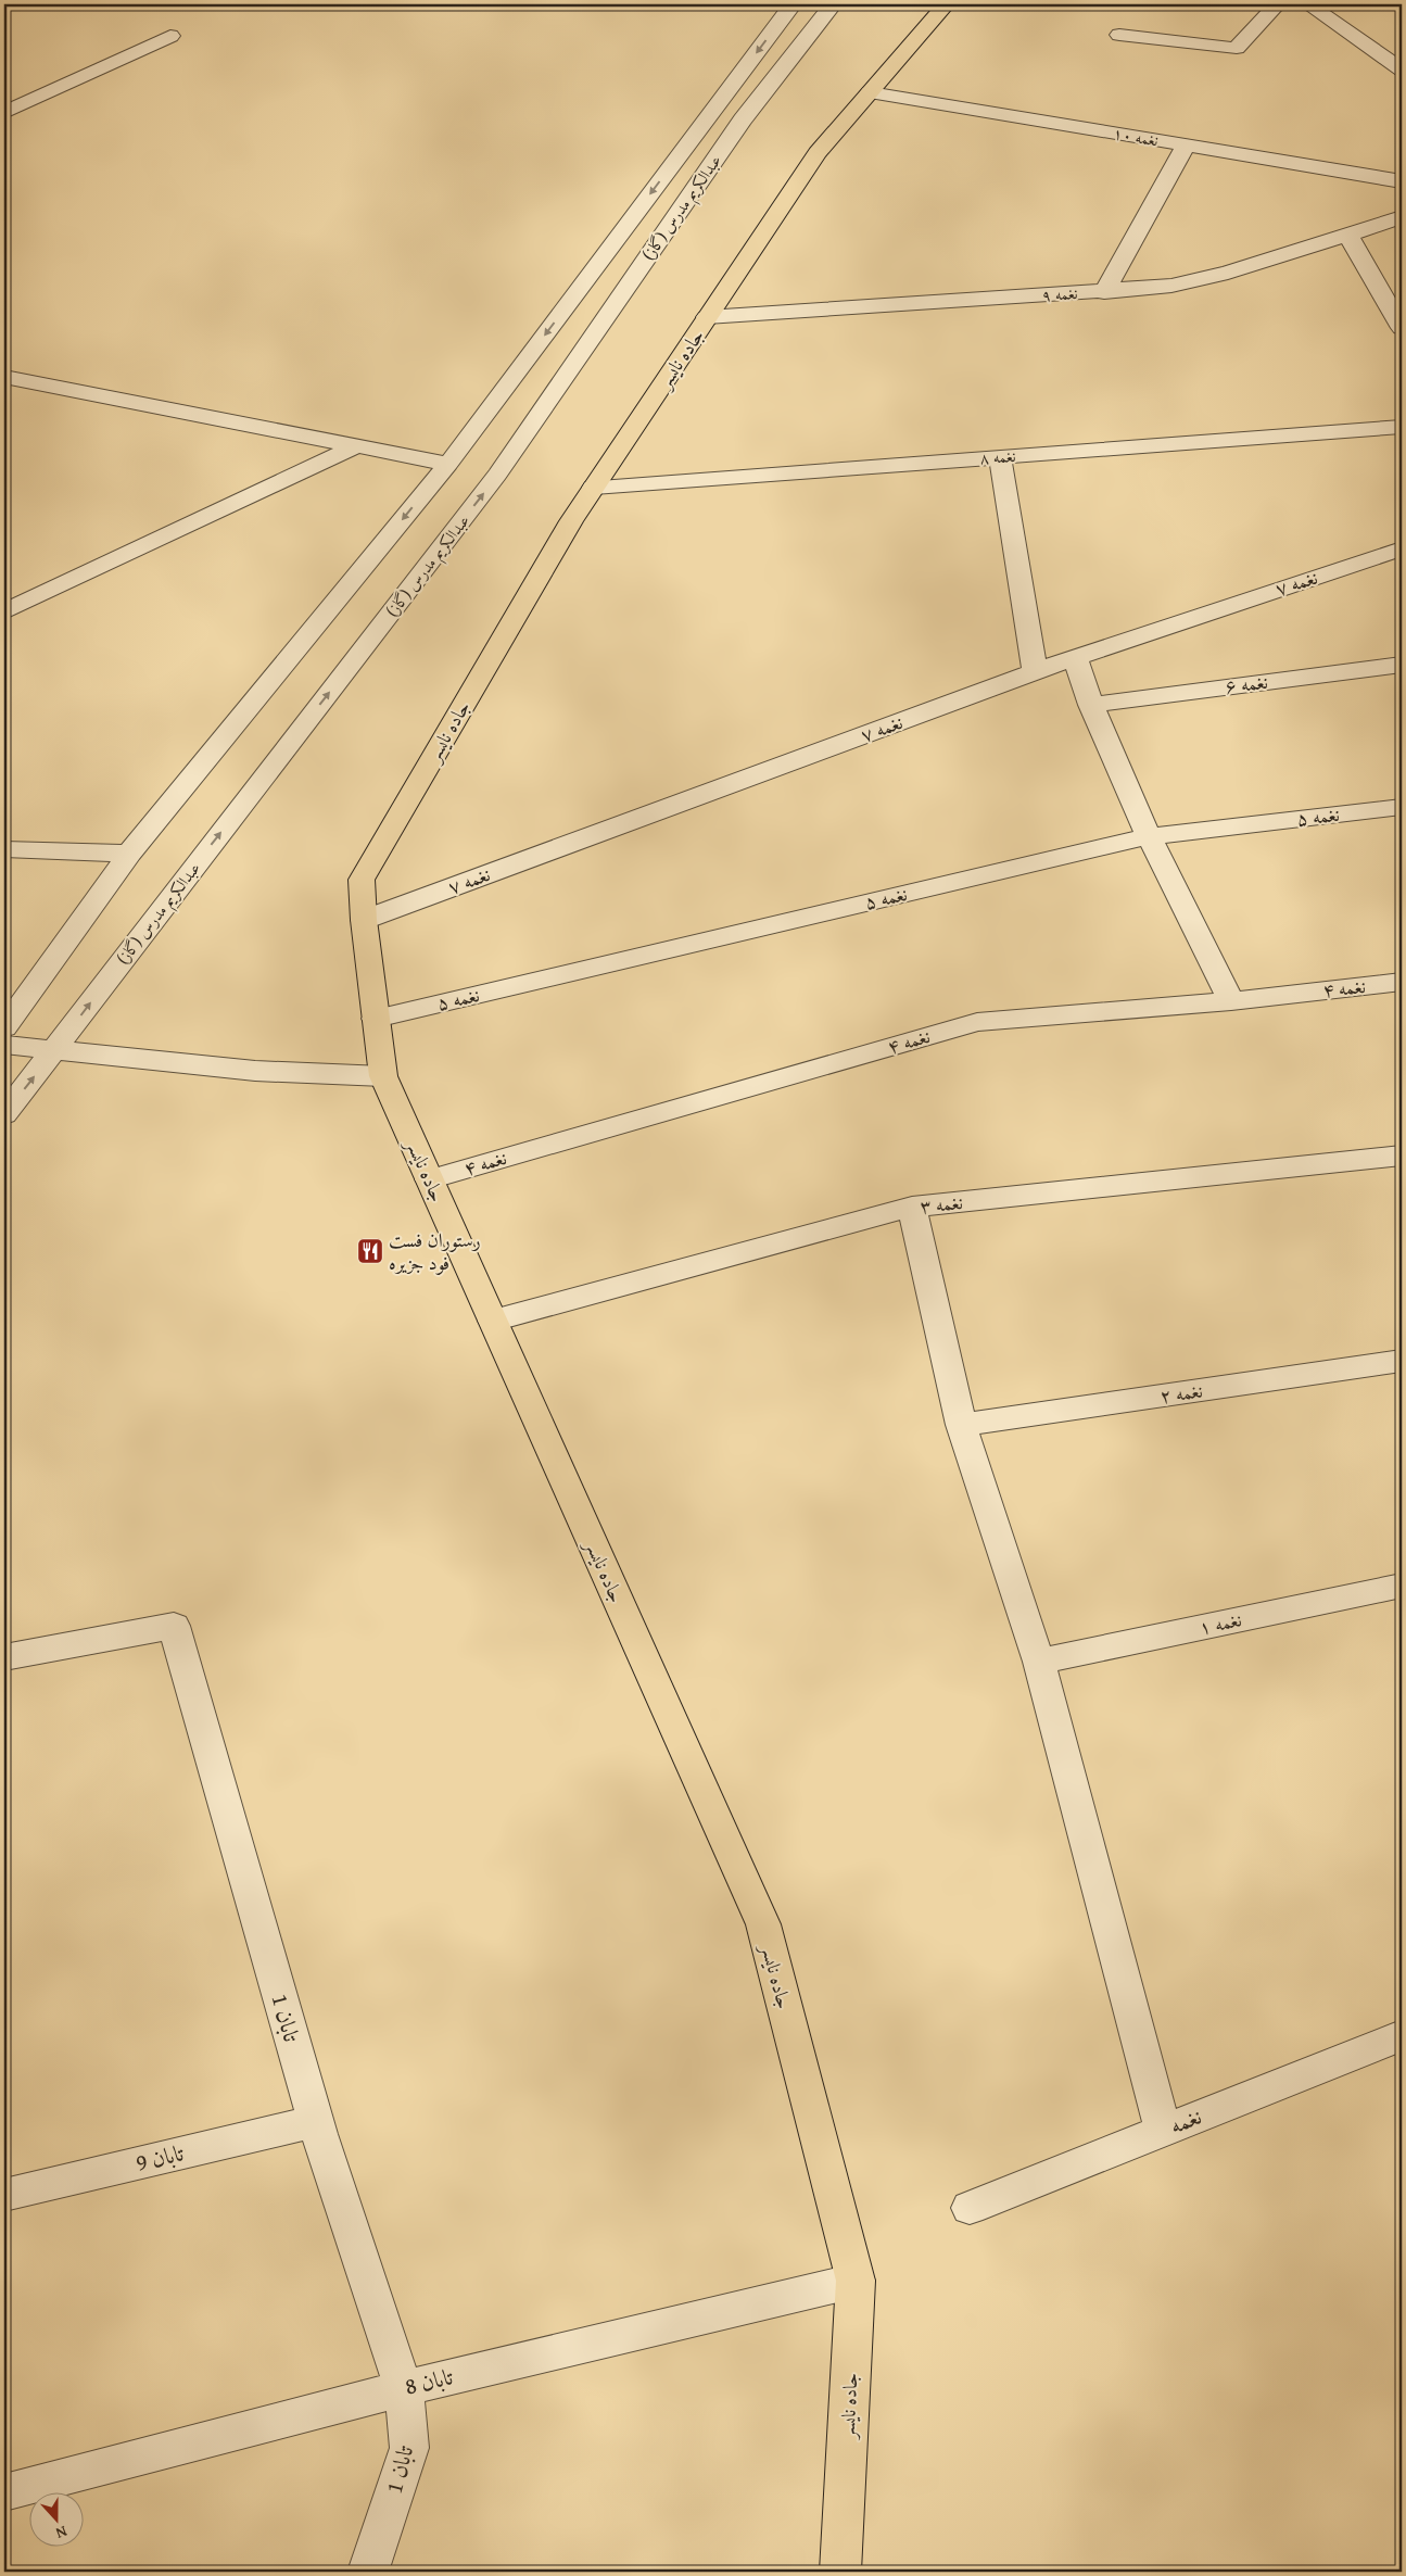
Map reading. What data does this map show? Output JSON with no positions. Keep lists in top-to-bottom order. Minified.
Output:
{"streets":{"main road":["جاده نایسر"],"street":["نغمه ۱۰","عبدالکریم مدرس (گاز)","نغمه ۹","نغمه ۸","نغمه ۷","نغمه ۶","نغمه ۵","نغمه ۴","نغمه ۳","نغمه ۲","نغمه ۱","تابان 1","نغمه","تابان 9","تابان 8"]},"crossings":[["نغمه ۱۰","جاده نایسر"],["نغمه ۹","جاده نایسر"],["جاده نایسر","نغمه ۸"],["جاده نایسر","نغمه ۷"],["جاده نایسر","نغمه ۵"],["جاده نایسر","نغمه ۴"],["جاده نایسر","نغمه ۳"],["جاده نایسر","تابان 8"],["تابان 1","تابان 9"],["تابان 1","تابان 8"]],"places":{"restaurant":["رستوران فست فود جزیره"]},"north":"bottom"}
